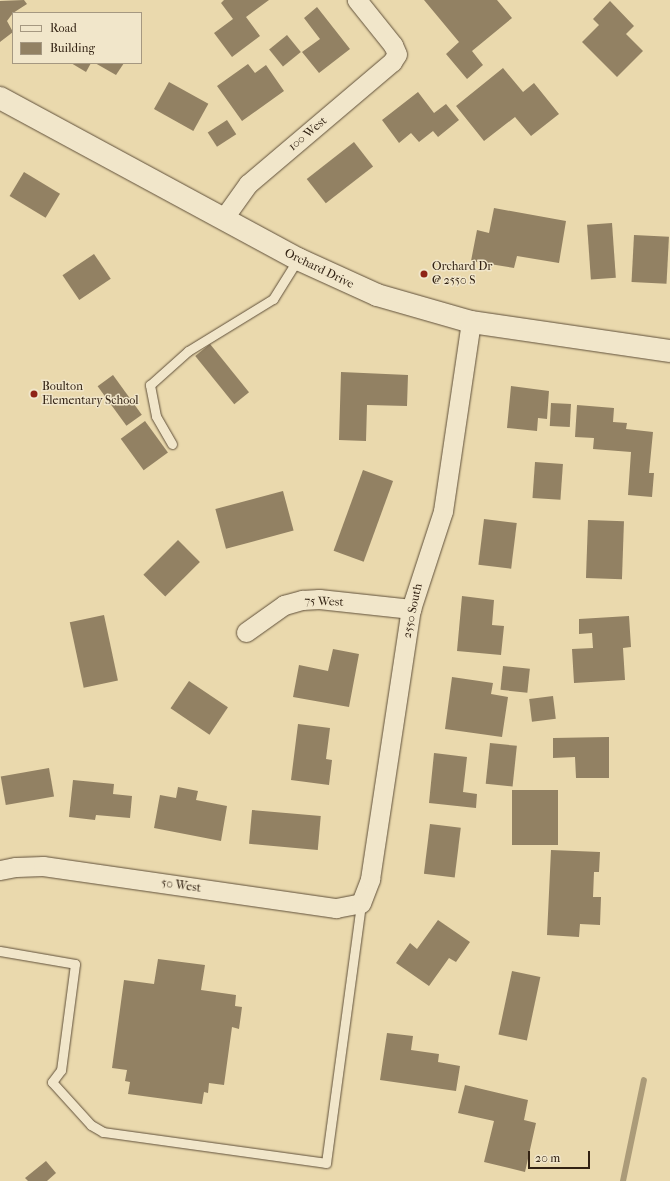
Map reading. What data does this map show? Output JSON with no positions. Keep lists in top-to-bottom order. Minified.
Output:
{"streets":{"main road":["Orchard Drive"],"street":["100 West","75 West","2550 South","50 West"]},"crossings":[["100 West","Orchard Drive"],["Orchard Drive","2550 South"],["75 West","2550 South"],["2550 South","50 West"]],"places":["Orchard Dr @ 2550 S","Boulton Elementary School"],"legend":["Road","Building"],"scale_bar":"20 m"}
